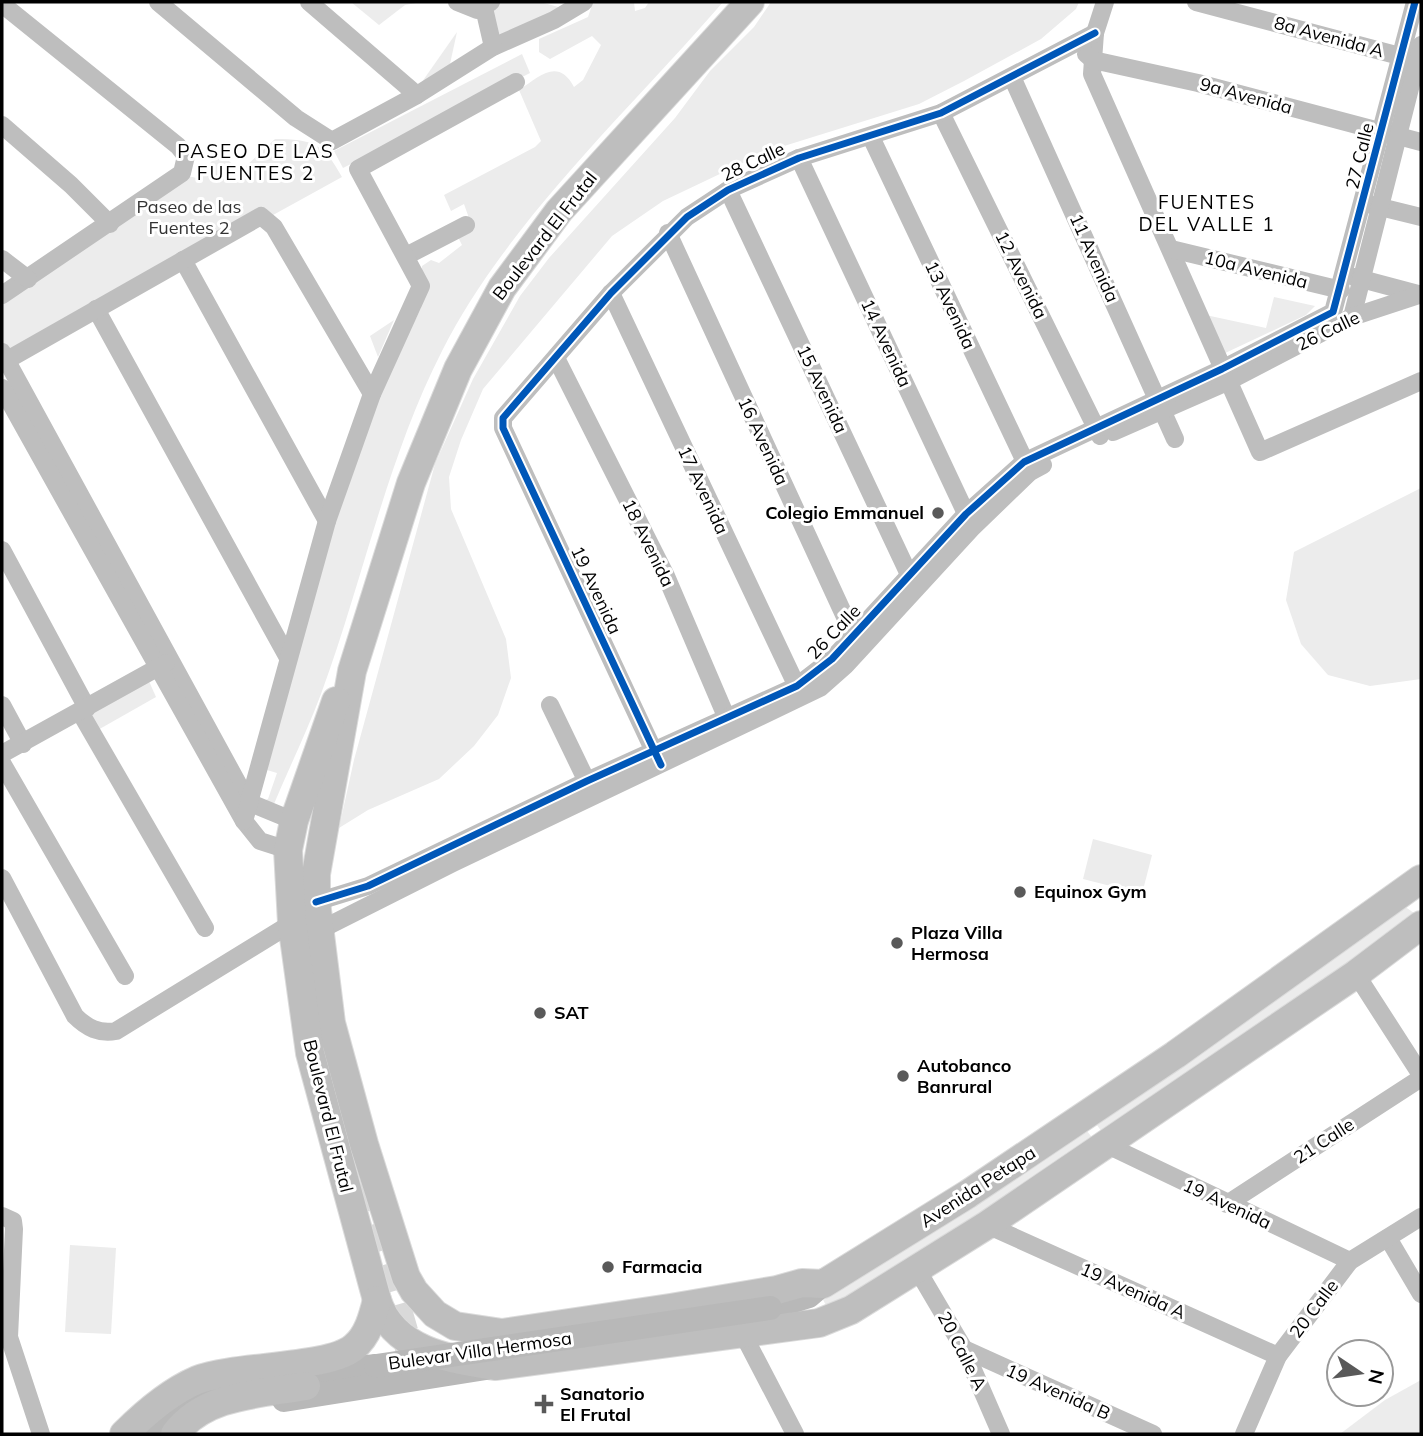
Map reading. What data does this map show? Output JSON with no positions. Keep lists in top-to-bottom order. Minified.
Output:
{"streets":{"main road":["Boulevard El Frutal","Avenida Petapa","Bulevar Villa Hermosa"],"street":["8a Avenida A","9a Avenida","27 Calle","28 Calle","11 Avenida","10a Avenida","12 Avenida","13 Avenida","26 Calle","14 Avenida","15 Avenida","16 Avenida","17 Avenida","18 Avenida","19 Avenida","21 Calle","19 Avenida A","20 Calle","20 Calle A","19 Avenida B"]},"crossings":[["8a Avenida A","27 Calle"],["9a Avenida","27 Calle"],["9a Avenida","28 Calle"],["27 Calle","10a Avenida"],["27 Calle","26 Calle"],["28 Calle","11 Avenida"],["28 Calle","12 Avenida"],["28 Calle","13 Avenida"],["28 Calle","14 Avenida"],["28 Calle","15 Avenida"],["28 Calle","16 Avenida"],["28 Calle","17 Avenida"],["28 Calle","18 Avenida"],["28 Calle","19 Avenida"],["Boulevard El Frutal","26 Calle"],["Boulevard El Frutal","Avenida Petapa"],["11 Avenida","26 Calle"],["10a Avenida","26 Calle"],["12 Avenida","26 Calle"],["13 Avenida","26 Calle"],["26 Calle","14 Avenida"],["26 Calle","15 Avenida"],["26 Calle","16 Avenida"],["26 Calle","17 Avenida"],["26 Calle","18 Avenida"],["26 Calle","19 Avenida"],["19 Avenida","21 Calle"],["19 Avenida","Avenida Petapa"],["19 Avenida","20 Calle"],["Avenida Petapa","19 Avenida A"],["Avenida Petapa","Bulevar Villa Hermosa"],["Avenida Petapa","20 Calle A"],["19 Avenida A","20 Calle"],["20 Calle A","19 Avenida B"]],"districts":["PASEO DE LAS FUENTES 2","FUENTES DEL VALLE 1"],"parks":["Paseo de las Fuentes 2"],"places":{"other":["Colegio Emmanuel","Equinox Gym","Plaza Villa Hermosa","SAT","Autobanco Banrural","Farmacia"],"health":["Sanatorio El Frutal"]},"north":"right"}
